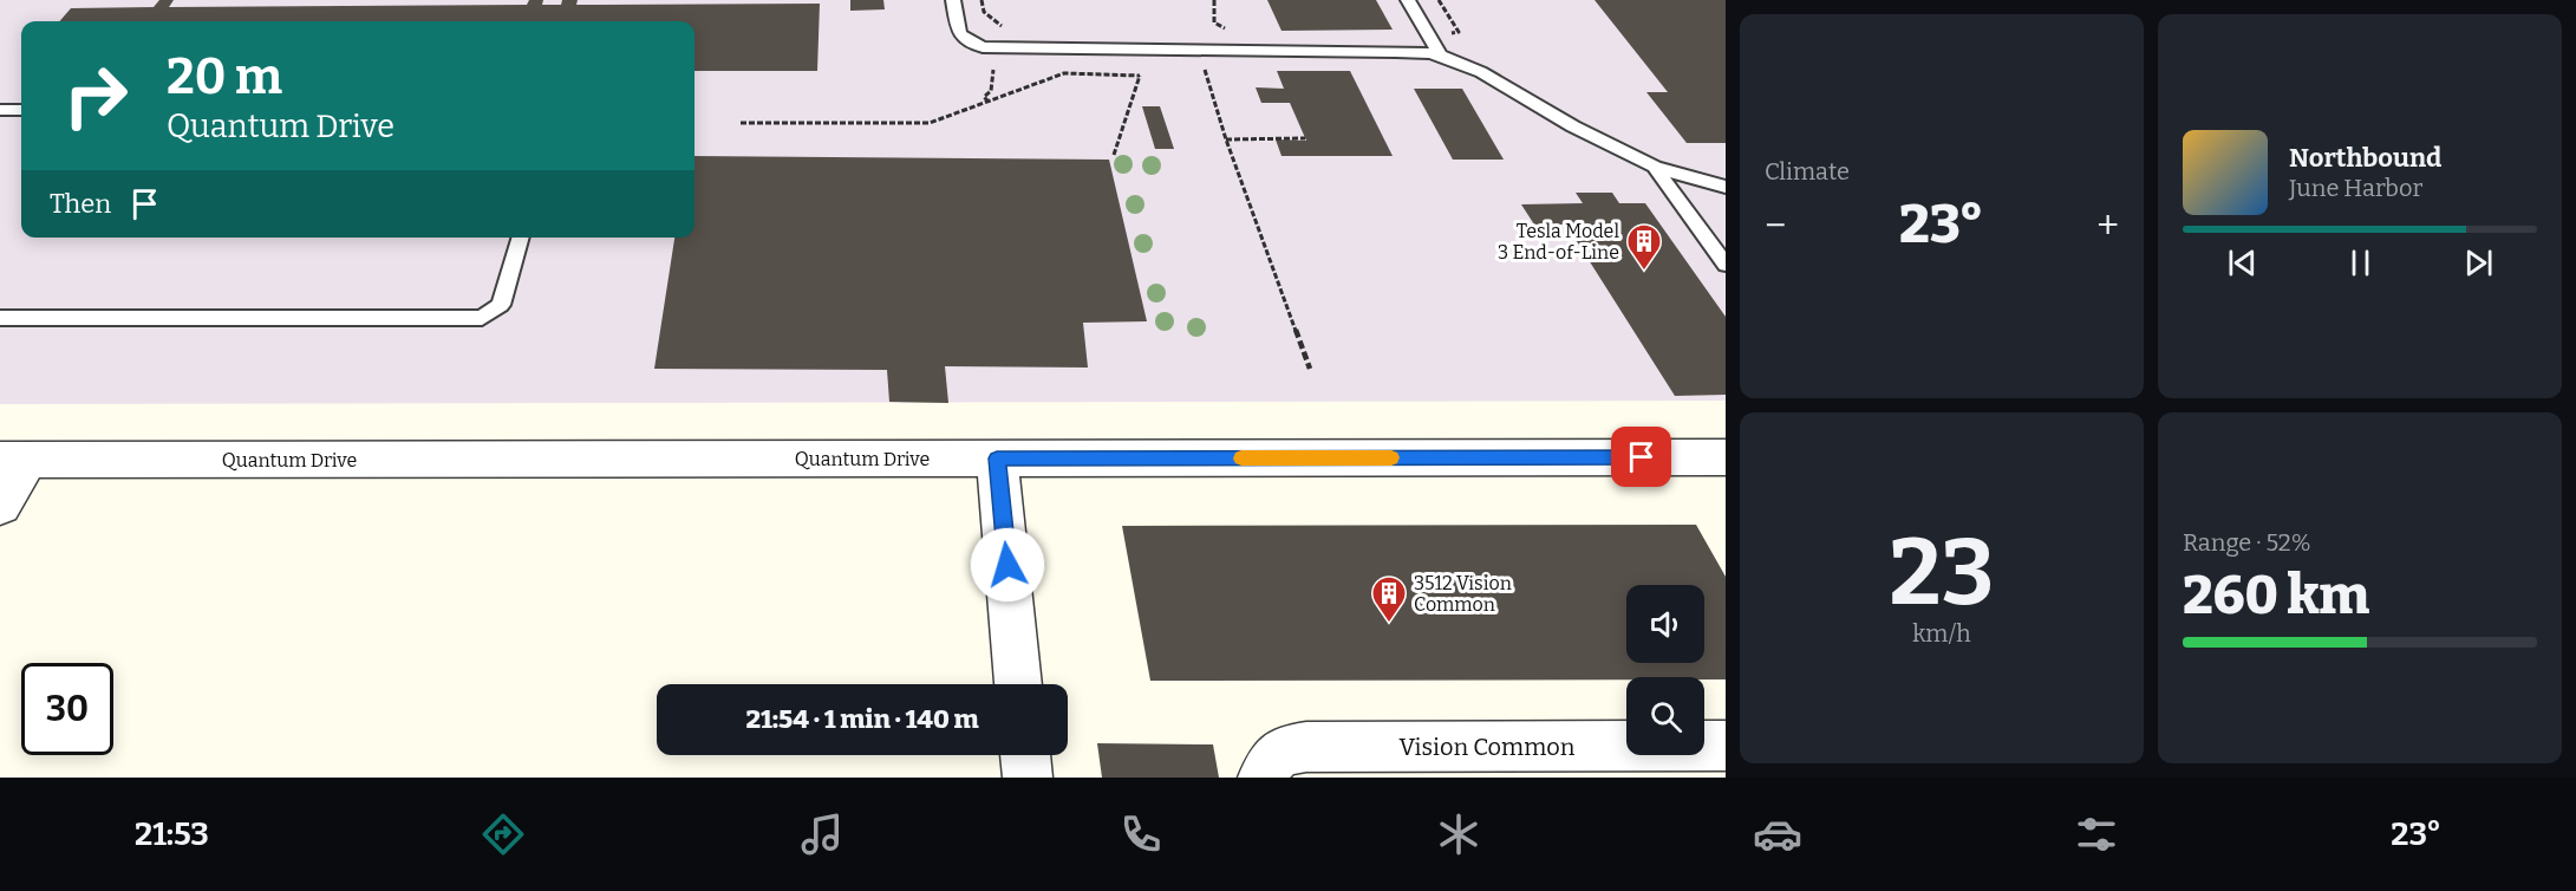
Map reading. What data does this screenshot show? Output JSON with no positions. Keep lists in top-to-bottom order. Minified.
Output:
{"streets":{"street":["Quantum Drive","Vision Common"]},"places":{"building":["Tesla Model 3 End-of-Line","3512 Vision Common"]},"page":{"tile":["Climate",["23","km/h"],["Range · 52%","260 km"]],"turn":["20 m","Quantum Drive"],"song":["Northbound","June Harbor"],"then":"Then","heat":["−","23°","+"],"limit":"30","trip":"21:54 · 1 min · 140 m","tabs":["21:53","23°"]}}
